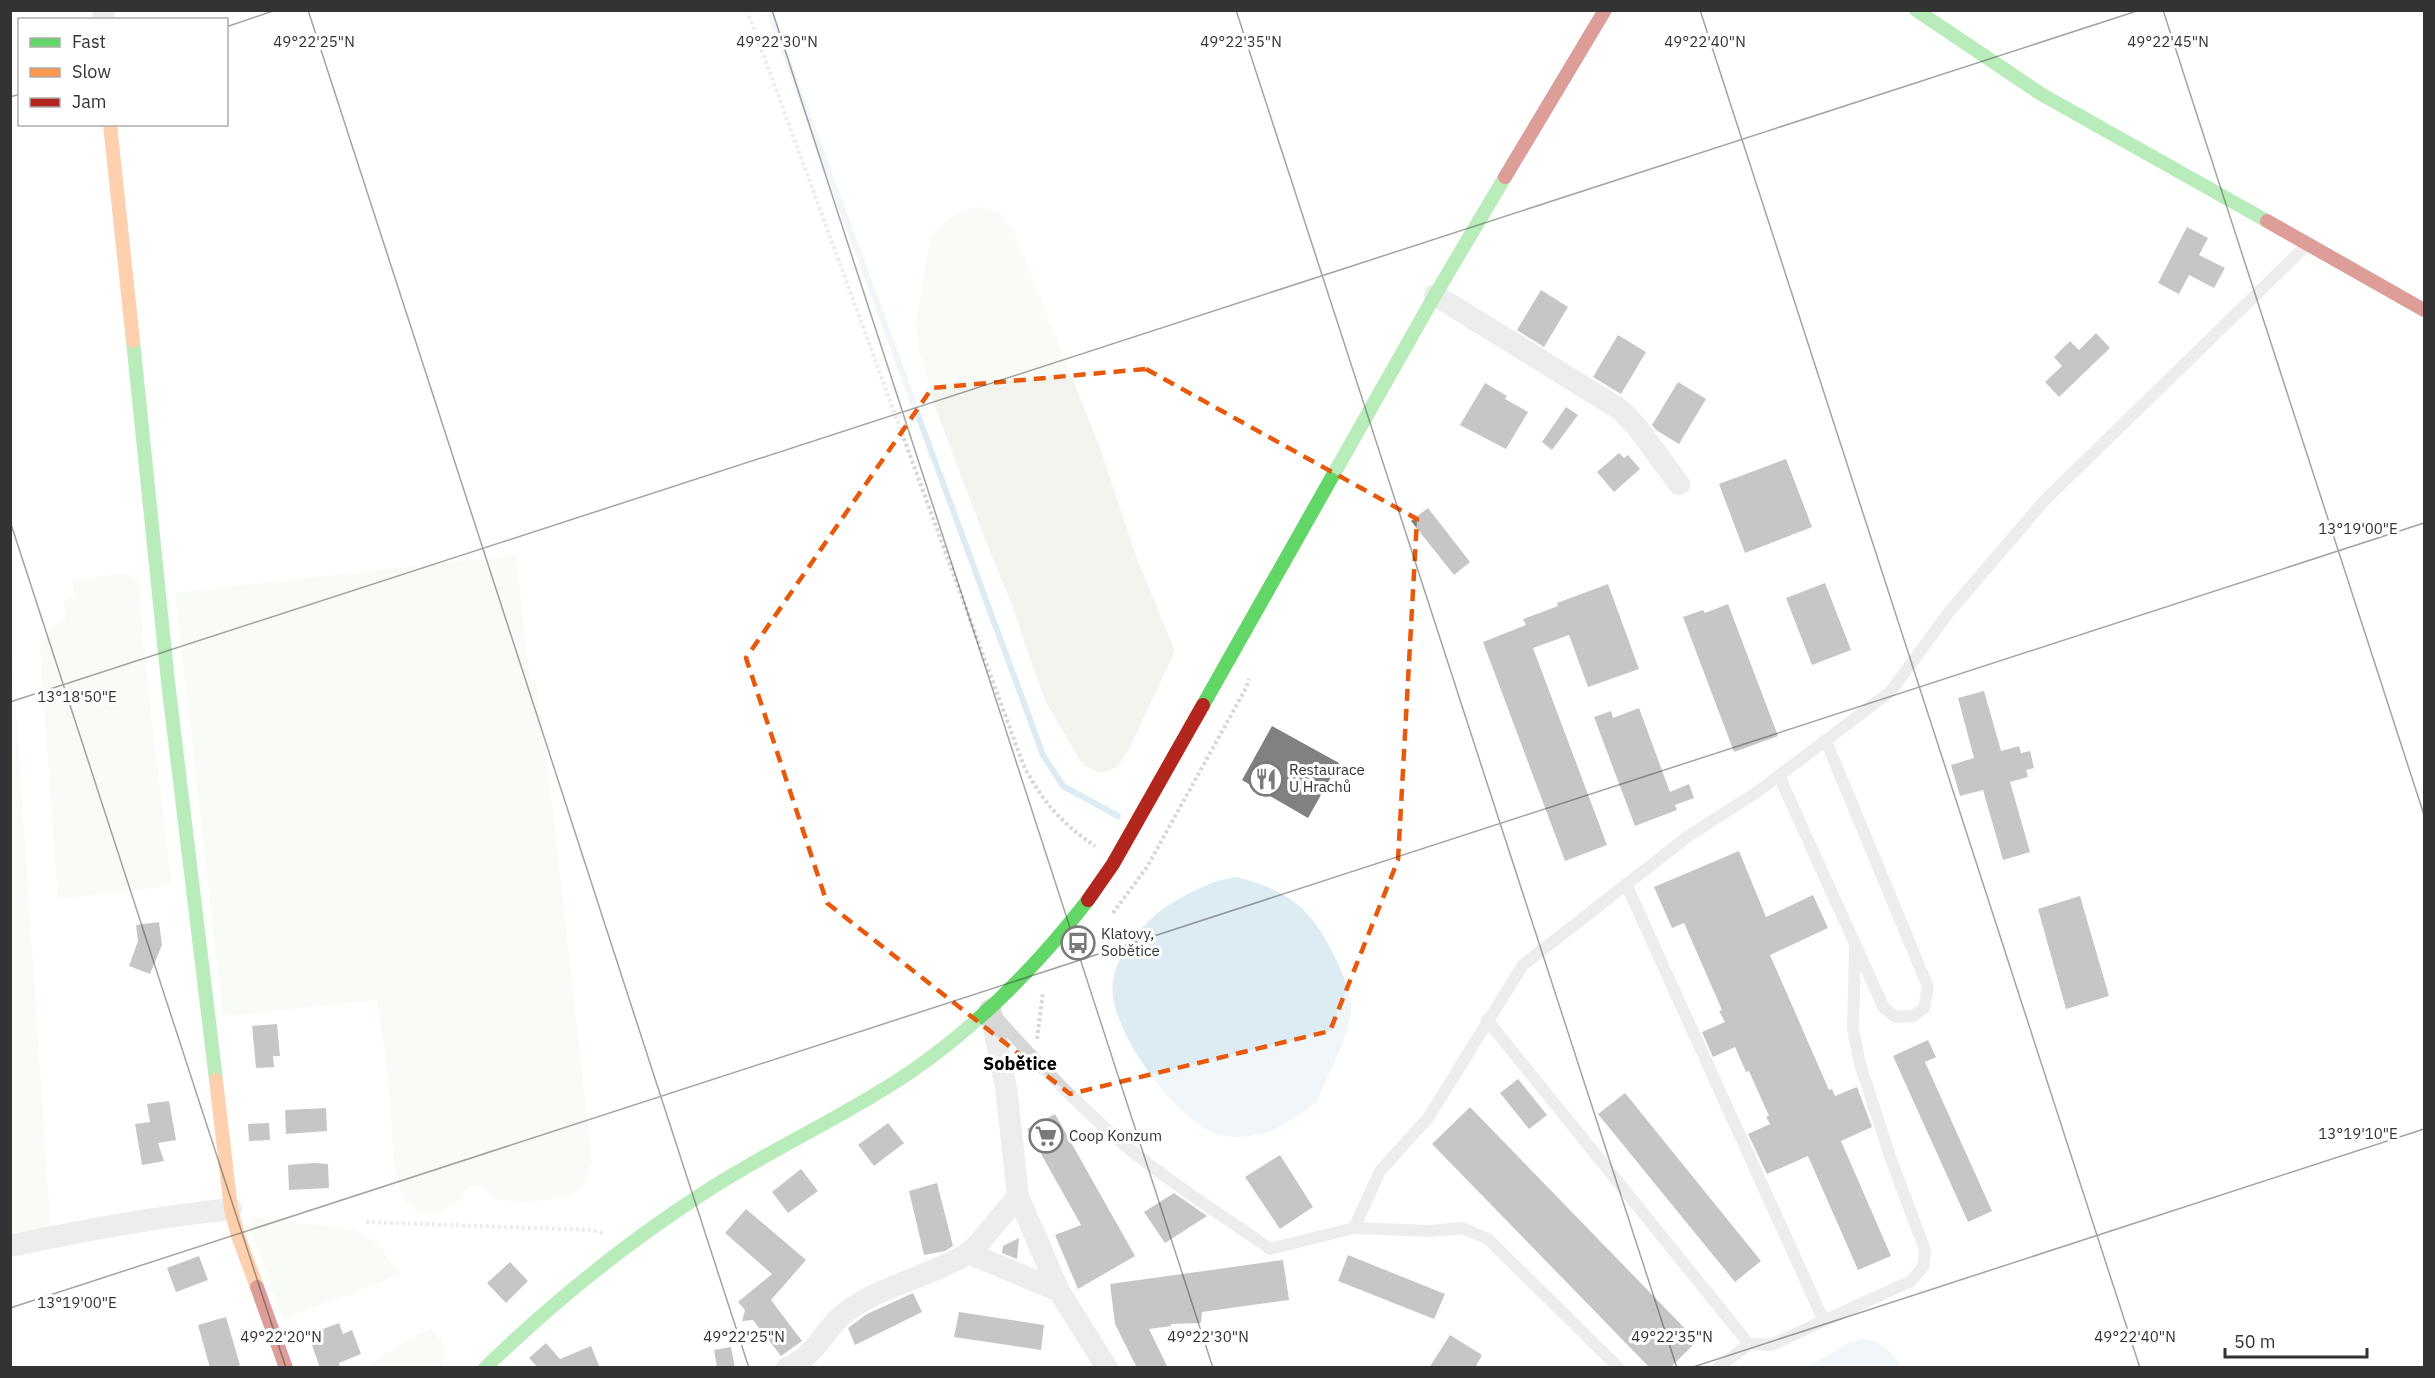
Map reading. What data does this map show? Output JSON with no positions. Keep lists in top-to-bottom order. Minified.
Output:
{"districts":["Sobětice"],"places":{"restaurant":["Restaurace U Hrachů"],"bus stop":["Klatovy, Sobětice"],"supermarket":["Coop Konzum"]},"legend":["Fast","Slow","Jam"],"scale_bar":"50 m","coordinates":["49°22'25\"N","49°22'30\"N","49°22'35\"N","49°22'40\"N","49°22'45\"N","13°19'00\"E","13°18'50\"E","13°19'10\"E","49°22'20\"N"]}
